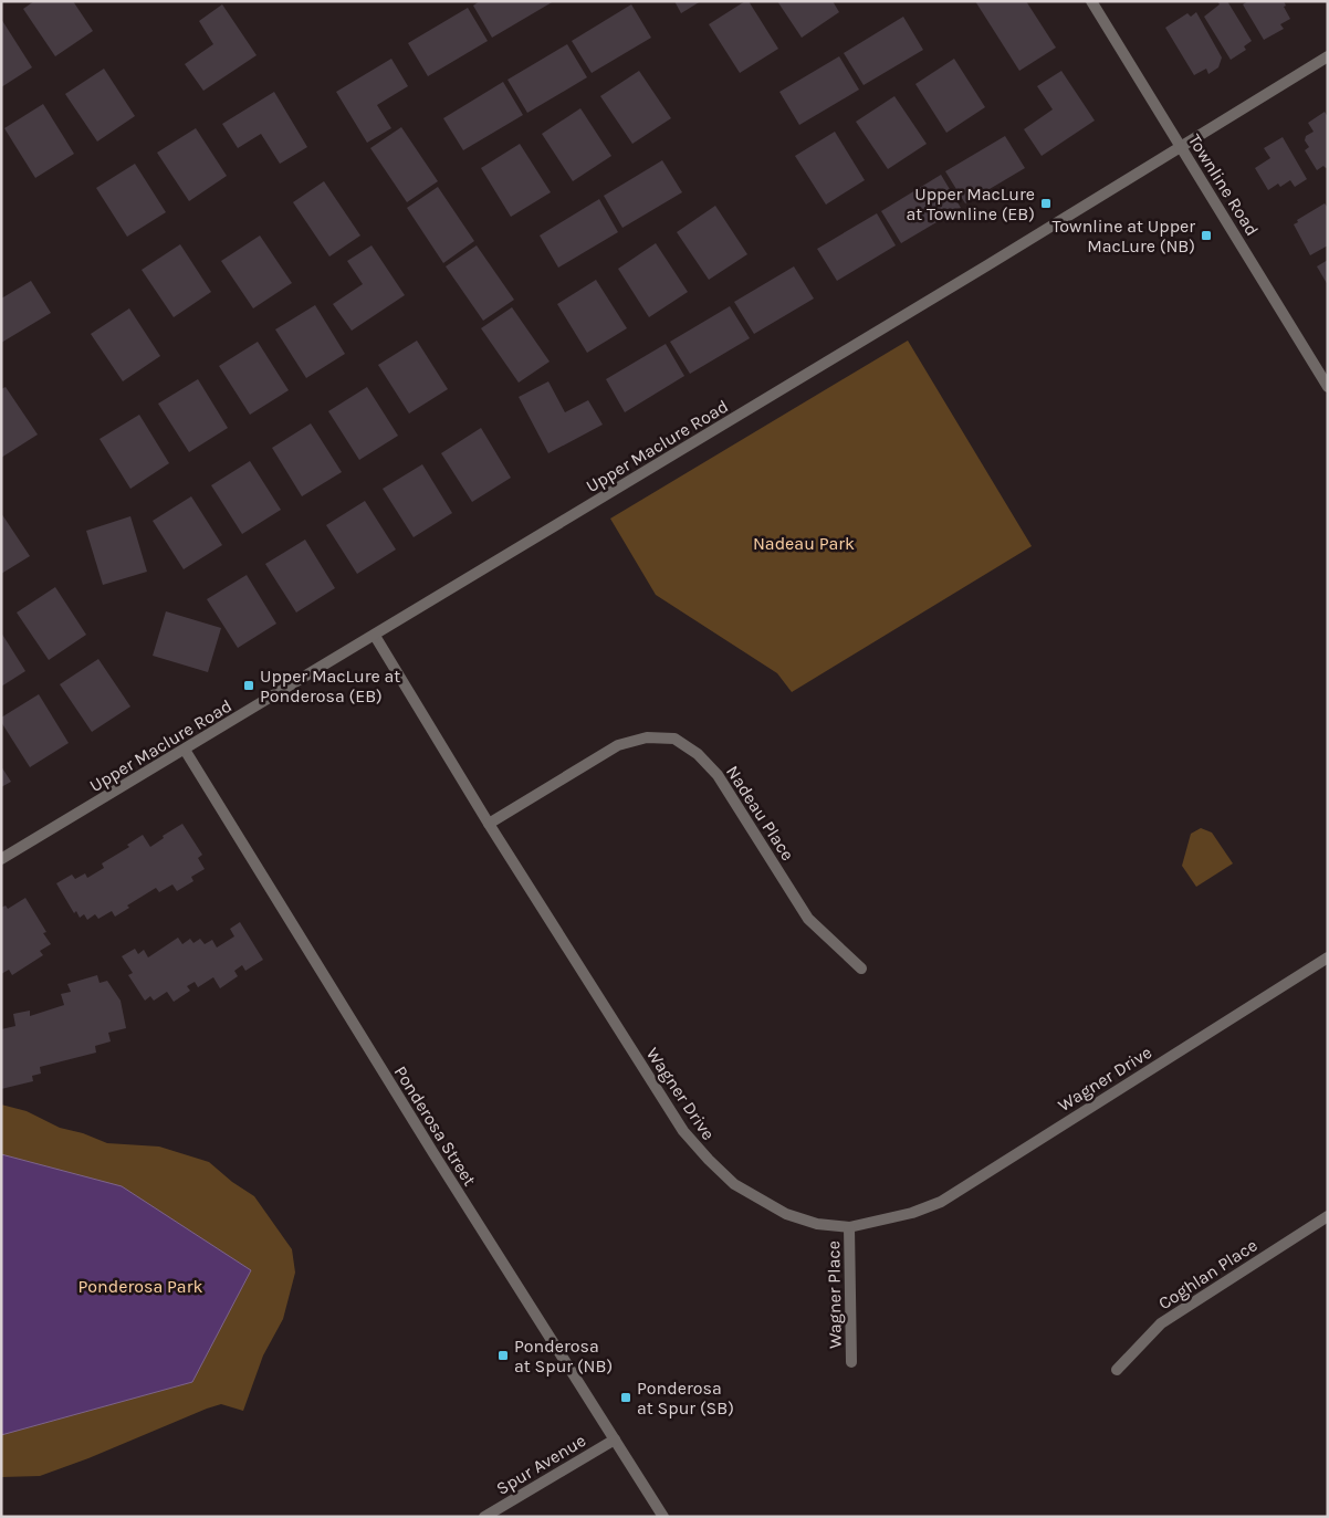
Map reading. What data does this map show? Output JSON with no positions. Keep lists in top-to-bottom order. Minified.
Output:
{"streets":{"street":["Townline Road","Upper Maclure Road","Nadeau Place","Wagner Drive","Ponderosa Street","Coghlan Place","Wagner Place","Spur Avenue"]},"crossings":[["Townline Road","Upper Maclure Road"],["Upper Maclure Road","Wagner Drive"],["Upper Maclure Road","Ponderosa Street"],["Nadeau Place","Wagner Drive"],["Wagner Drive","Wagner Place"],["Ponderosa Street","Spur Avenue"]],"parks":["Nadeau Park","Ponderosa Park"],"places":{"transit":["Upper MacLure at Townline (EB)","Townline at Upper MacLure (NB)","Upper MacLure at Ponderosa (EB)","Ponderosa at Spur (NB)","Ponderosa at Spur (SB)"]}}
